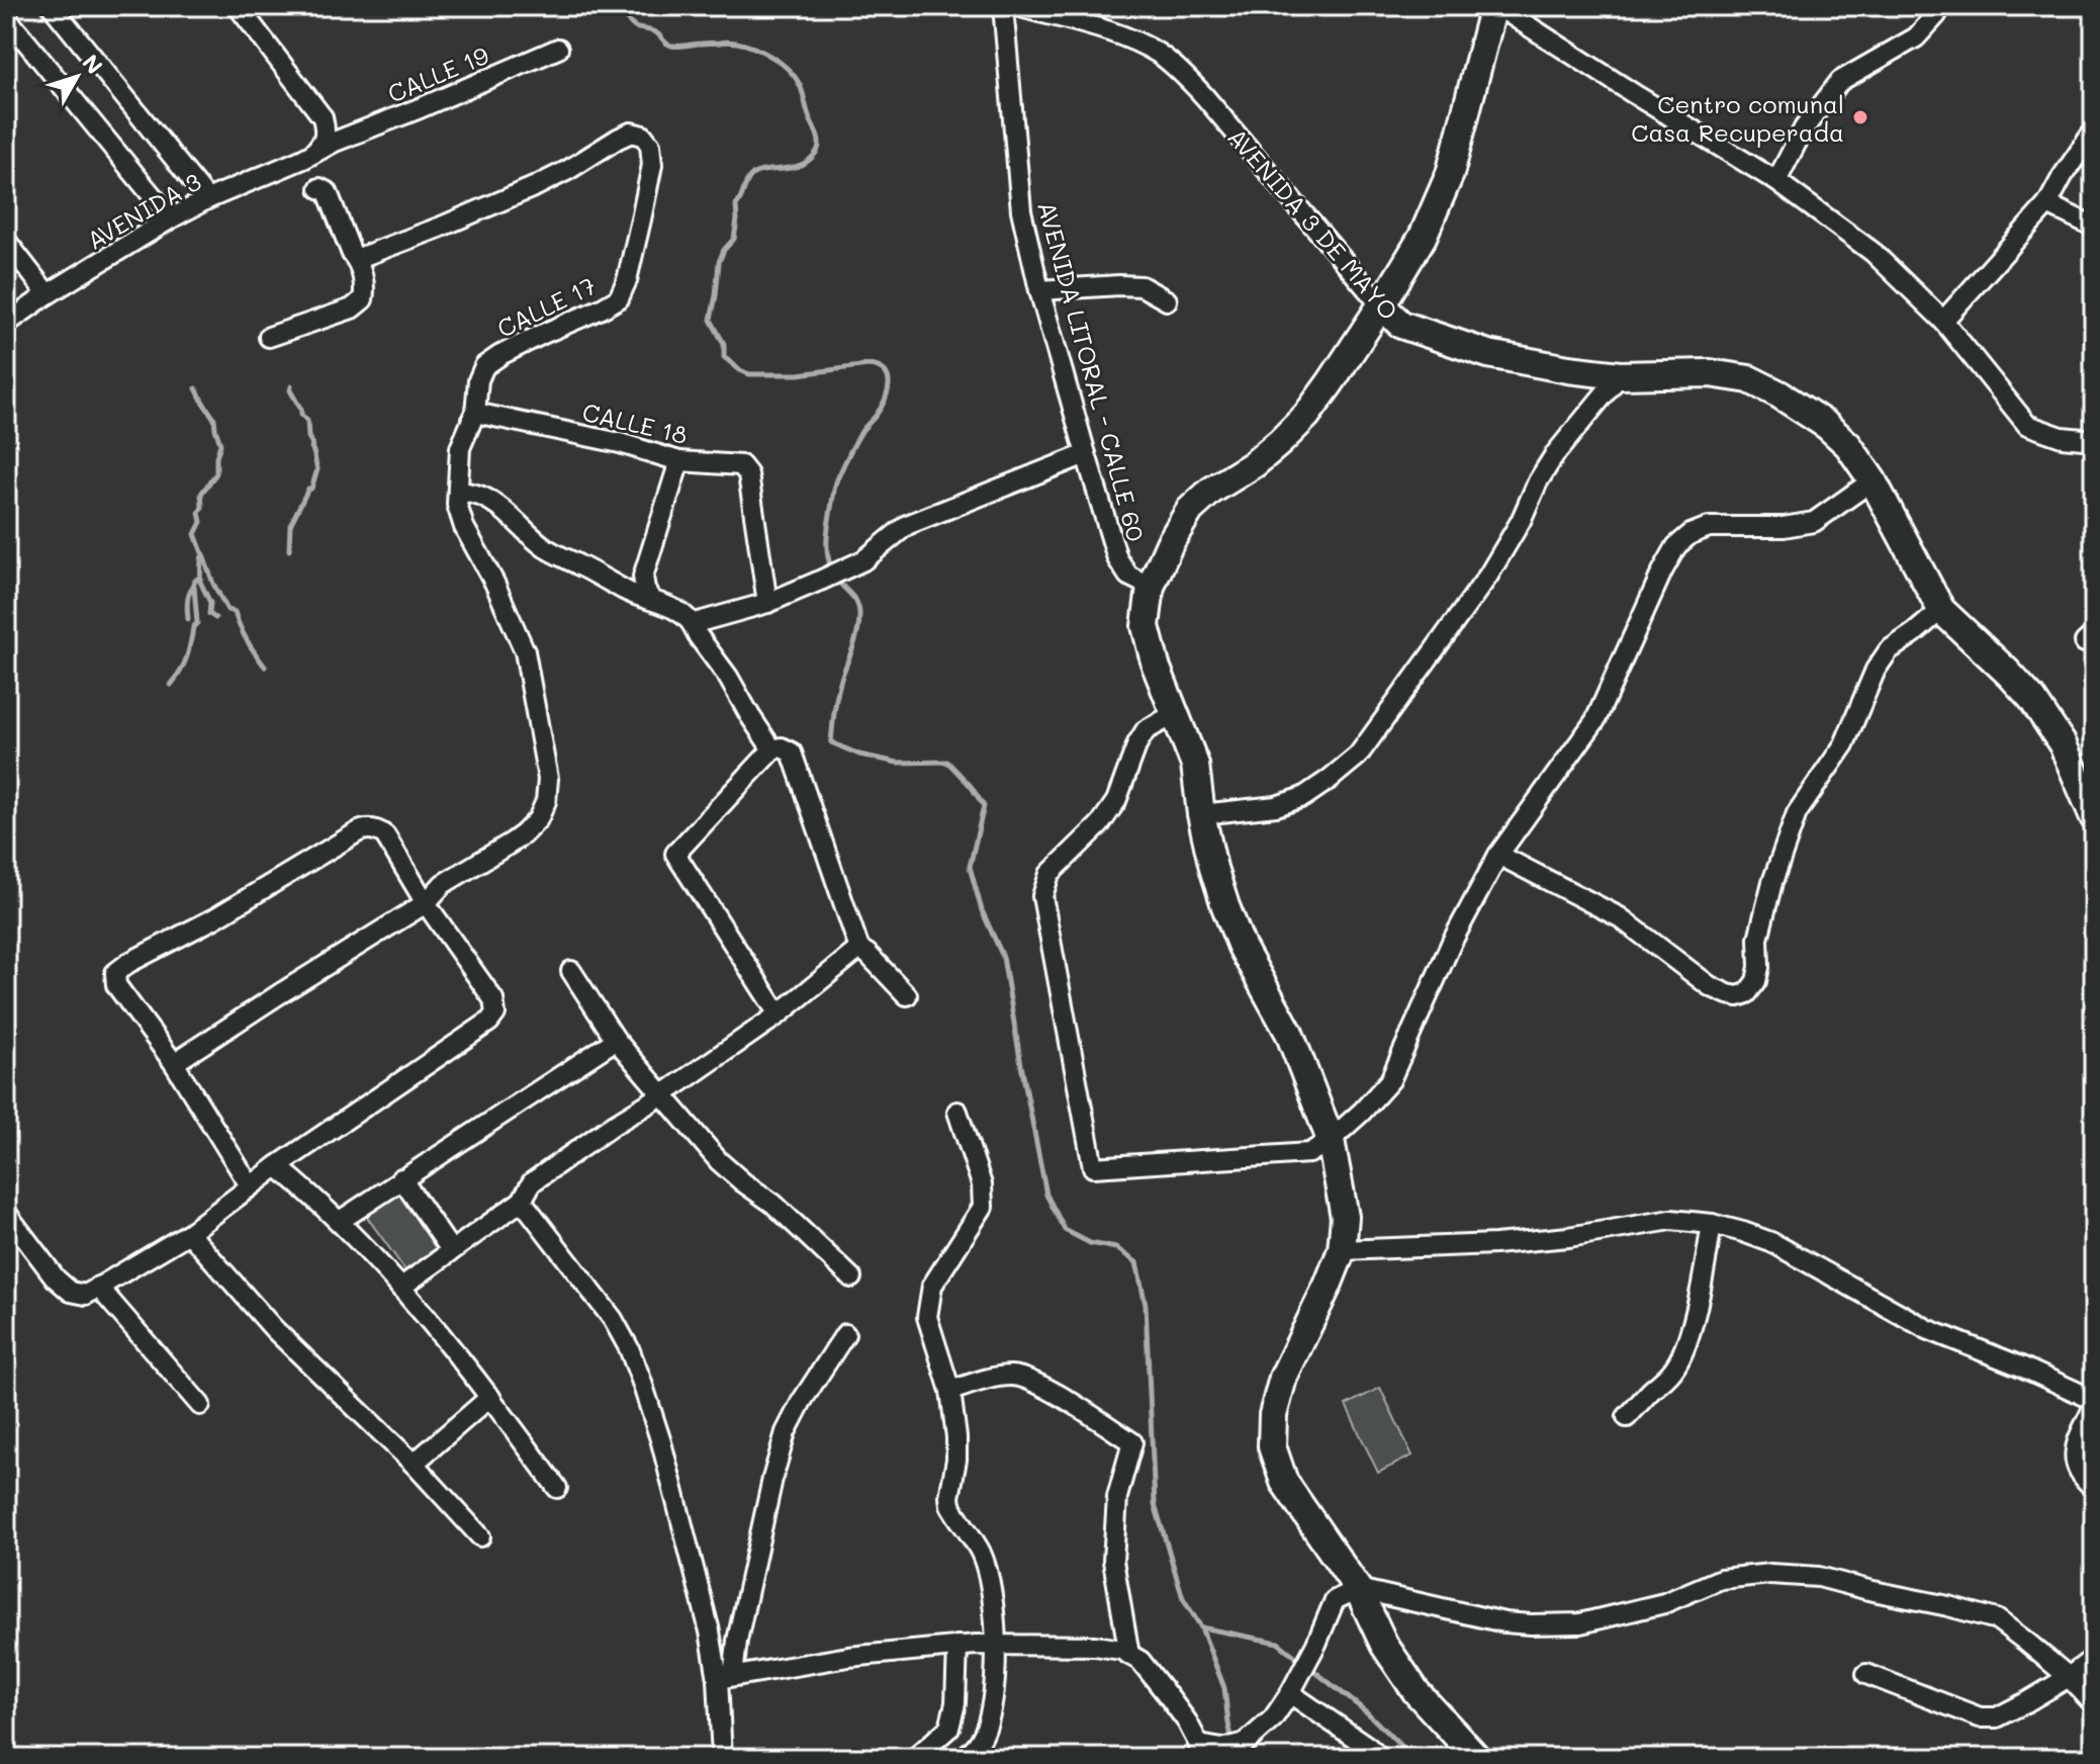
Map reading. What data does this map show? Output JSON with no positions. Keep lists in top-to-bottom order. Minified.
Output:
{"streets":{"main road":["AVENIDA 3 DE MAYO"],"street":["CALLE 19","AVENIDA 3","CALLE 17","AVENIDA LITORAL - CALLE 60","CALLE 18"]},"crossings":[["CALLE 19","AVENIDA 3"],["CALLE 17","CALLE 18"]],"places":["Centro comunal Casa Recuperada"],"north":"top right"}
